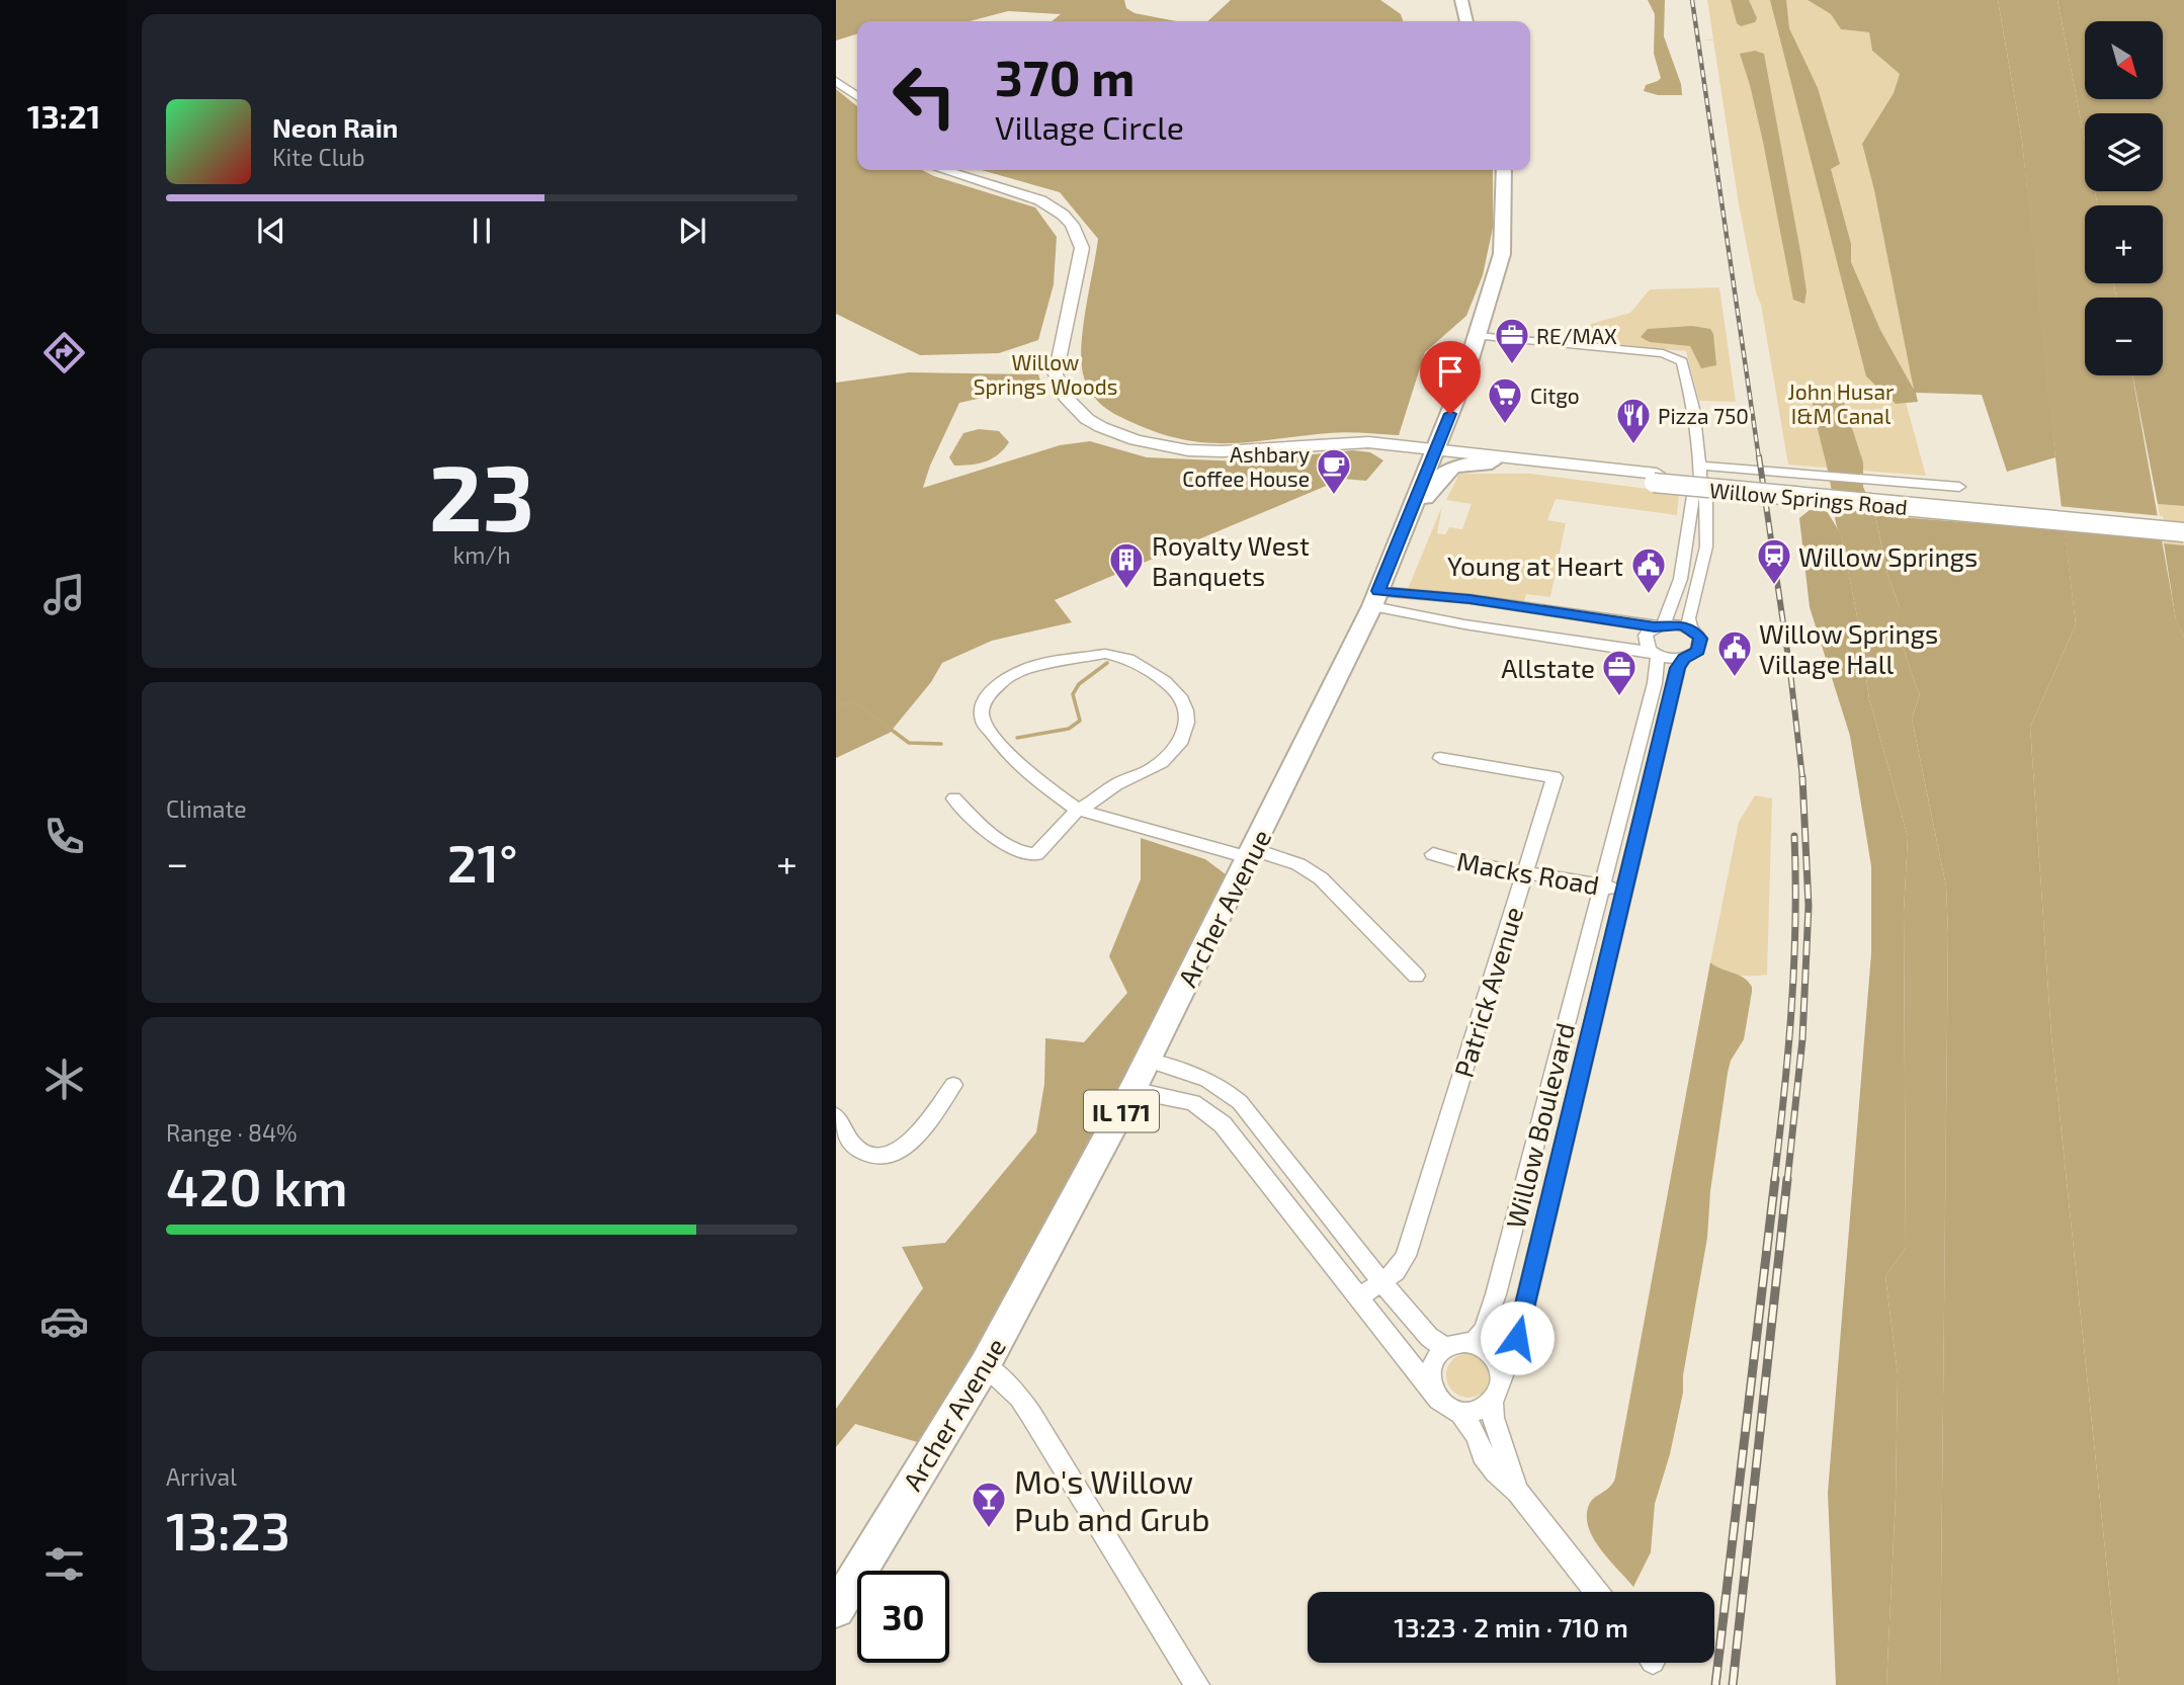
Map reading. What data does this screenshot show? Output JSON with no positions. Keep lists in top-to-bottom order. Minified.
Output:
{"streets":{"main road":["Willow Springs Road","Archer Avenue","IL 171"],"street":["Macks Road","Patrick Avenue","Willow Boulevard"]},"crossings":[["Willow Springs Road","Archer Avenue"],["Macks Road","Patrick Avenue"],["Macks Road","Willow Boulevard"]],"parks":["Willow Springs Woods","John Husar I&M Canal"],"places":{"office":["RE/MAX","Allstate"],"supermarket":["Citgo"],"restaurant":["Pizza 750"],"cafe":["Ashbary Coffee House"],"station":["Willow Springs"],"building":["Royalty West Banquets"],"public building":["Young at Heart","Willow Springs Village Hall"],"bar":["Mo's Willow Pub and Grub"]},"north":"bottom right","page":{"tabs":"13:21","map_buttons":["+","−"],"turn":["370 m","Village Circle"],"song":["Neon Rain","Kite Club"],"tile":[["23","km/h"],"Climate",["Range · 84%","420 km"],["Arrival","13:23"]],"heat":["−","21°","+"],"limit":"30","trip":"13:23 · 2 min · 710 m"}}
